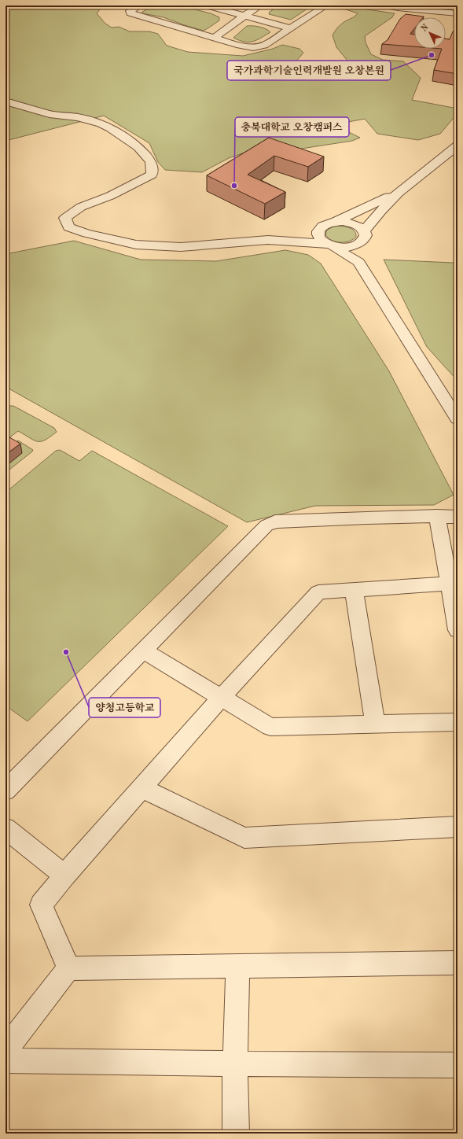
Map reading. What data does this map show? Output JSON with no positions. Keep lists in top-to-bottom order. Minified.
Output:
{"places":["국가과학기술인력개발원 오창본원","충북대학교 오창캠퍼스","양청고등학교"],"north":"top left"}
